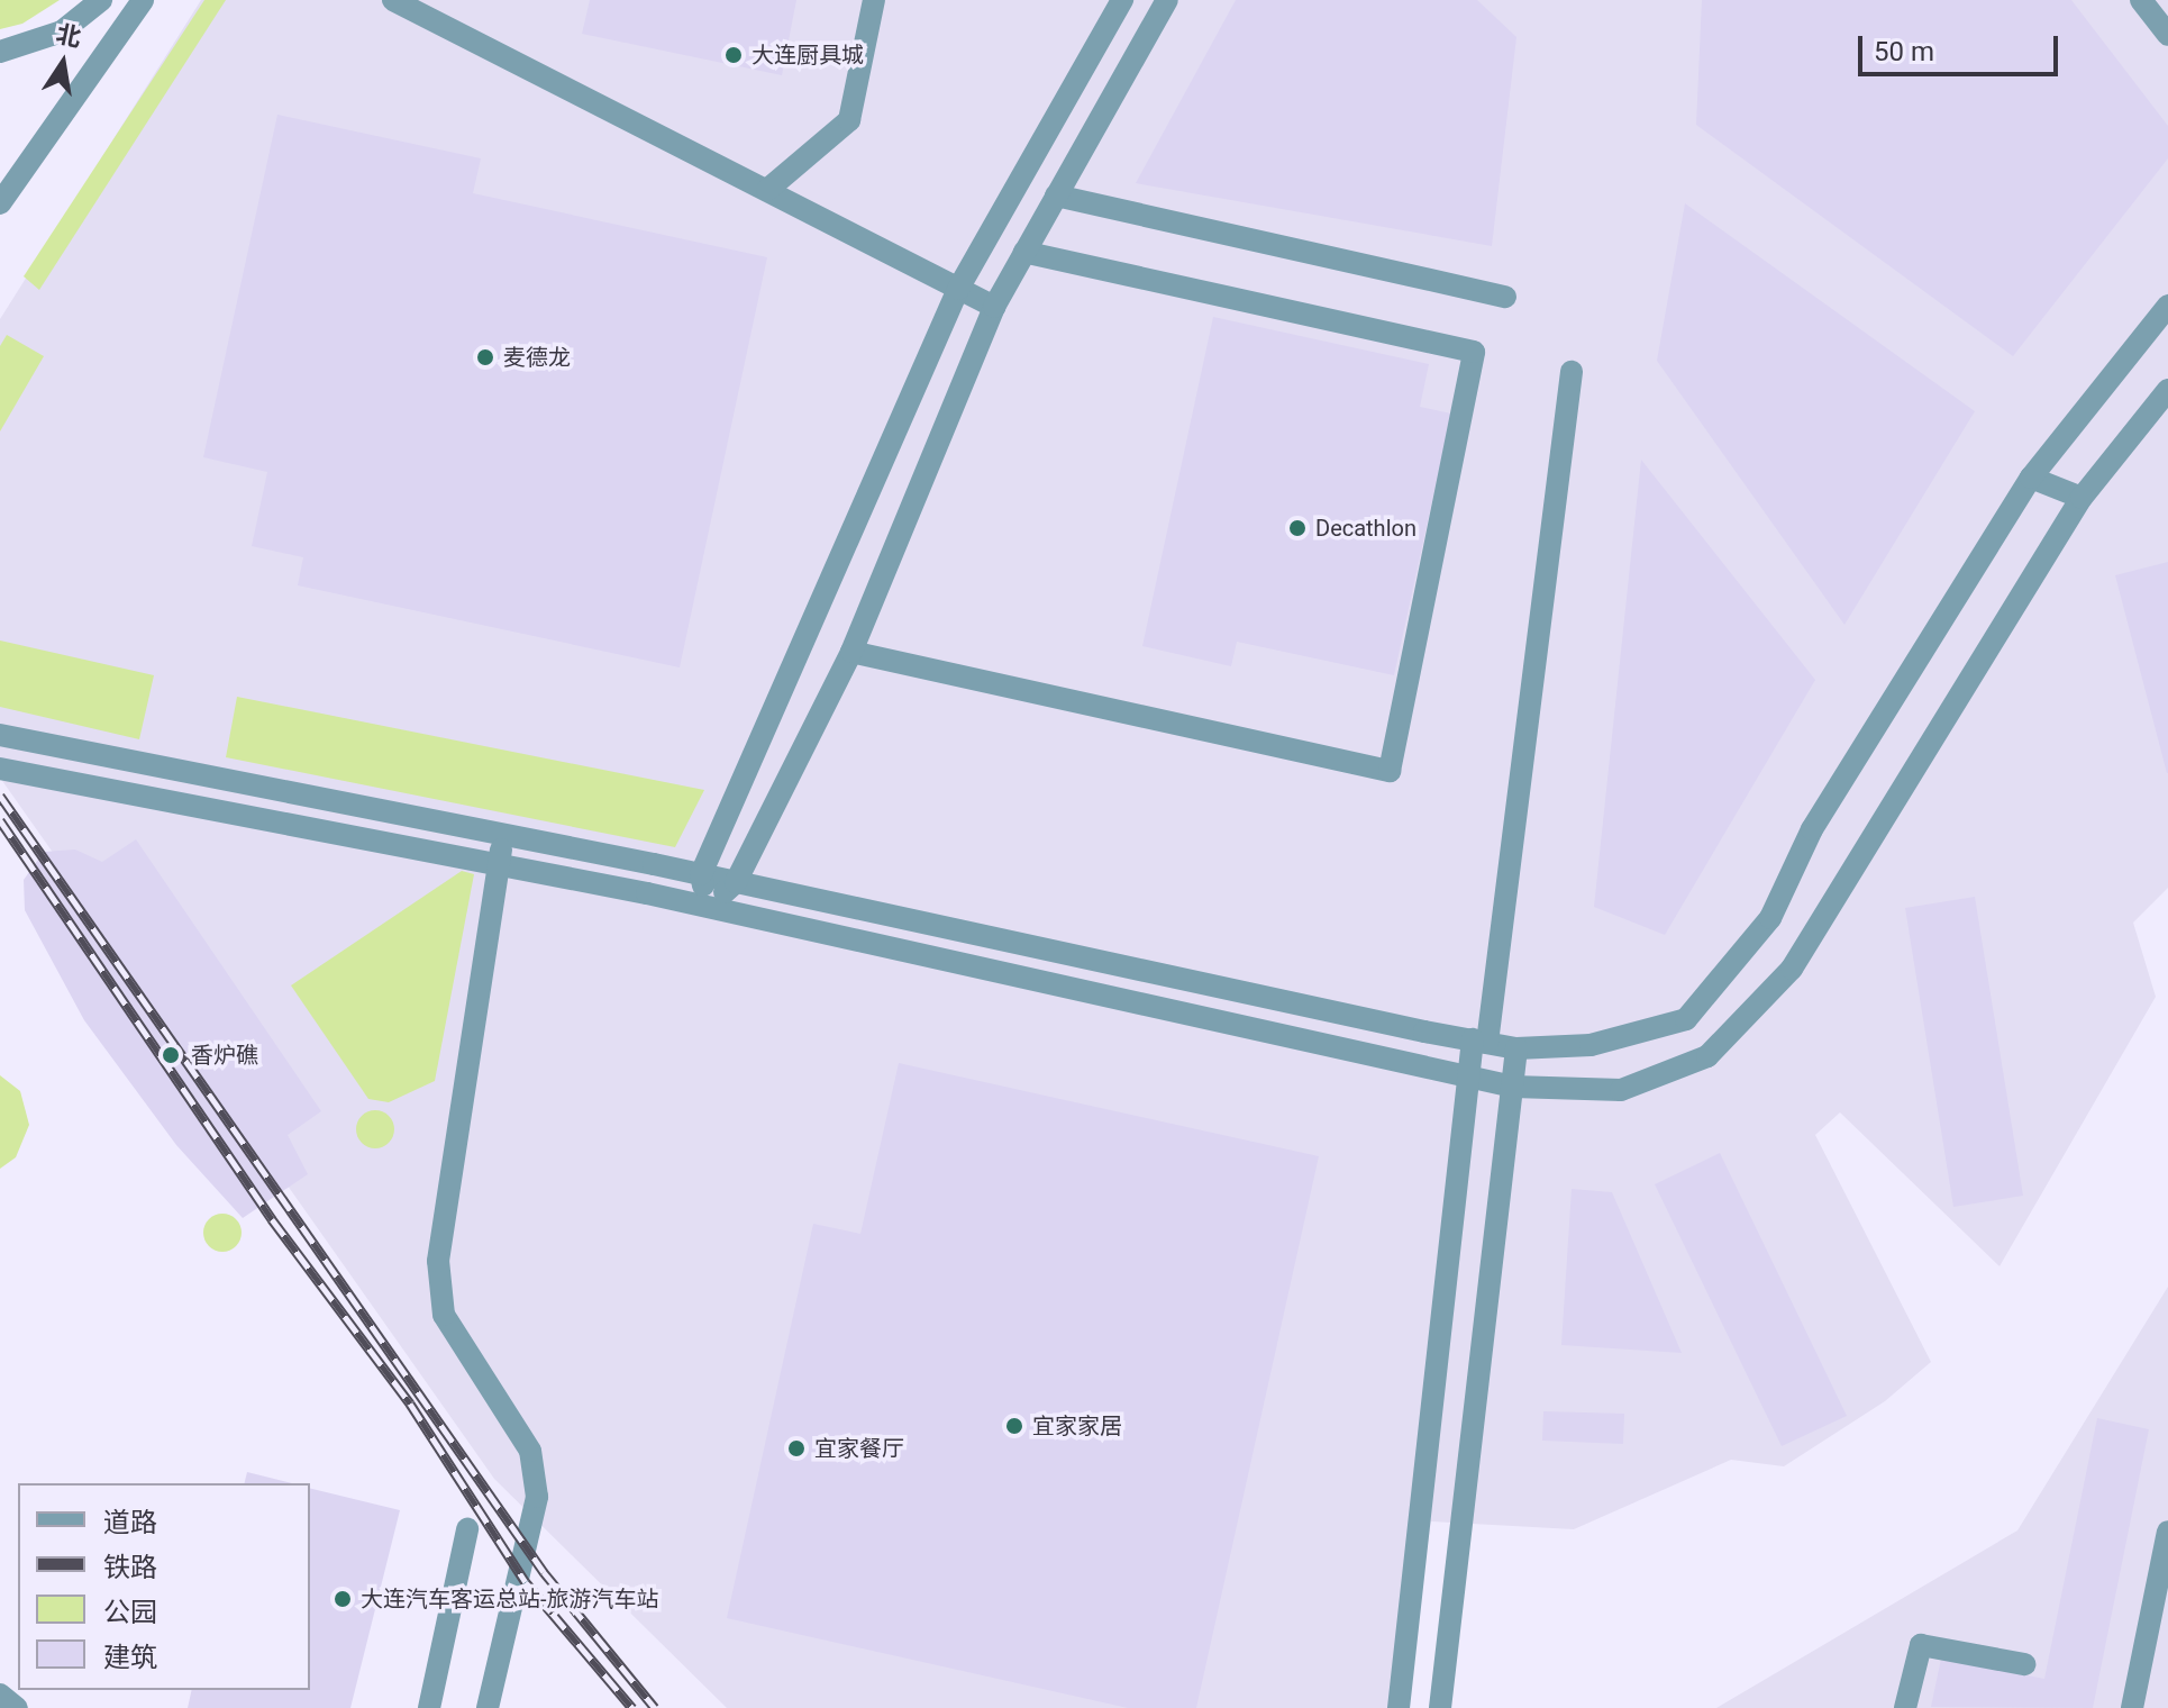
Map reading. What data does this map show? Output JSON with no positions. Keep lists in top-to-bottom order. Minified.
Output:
{"places":["大连厨具城","麦德龙","Decathlon","香炉礁","宜家家居","宜家餐厅","大连汽车客运总站-旅游汽车站"],"legend":["道路","铁路","公园","建筑"],"scale_bar":"50 m","north":"top"}
